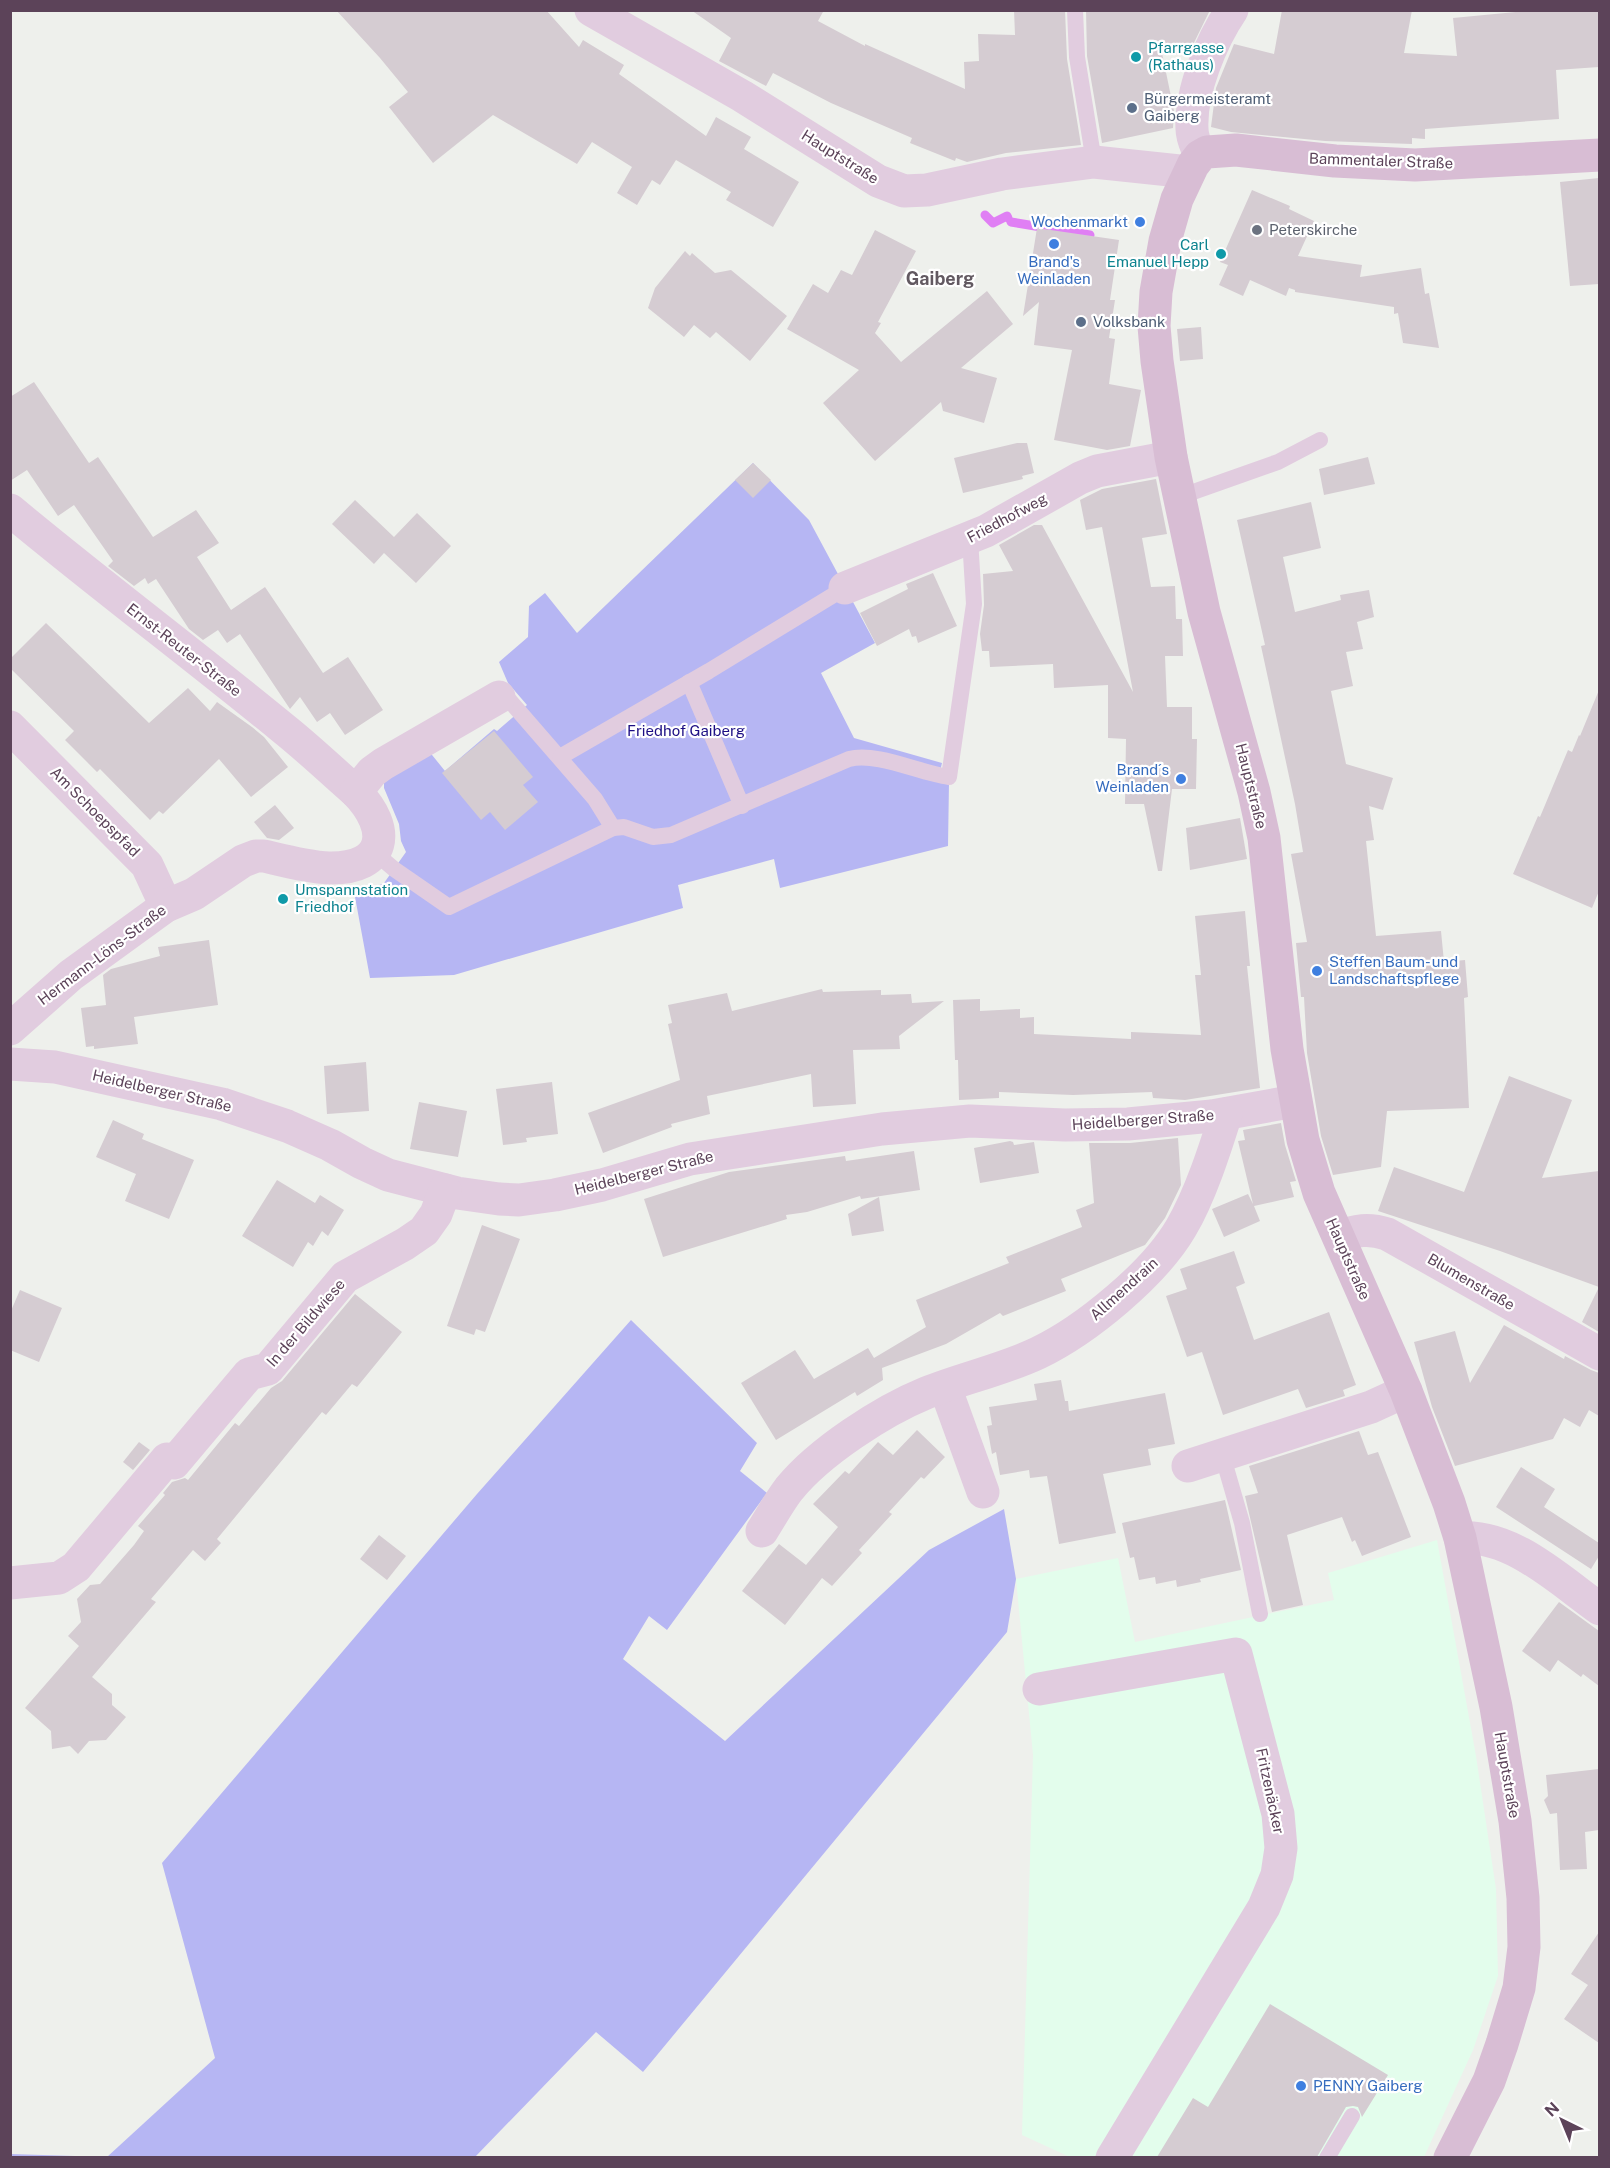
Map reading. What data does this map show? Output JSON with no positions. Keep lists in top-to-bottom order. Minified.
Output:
{"streets":{"main road":["Hauptstraße","Bammentaler Straße"],"street":["Friedhofweg","Ernst-Reuter-Straße","Am Schoepspfad","Hermann-Löns-Straße","Heidelberger Straße","Blumenstraße","Allmendrain","In der Bildwiese","Fritzenäcker"]},"crossings":[["Hauptstraße","Bammentaler Straße"],["Hauptstraße","Friedhofweg"],["Hauptstraße","Heidelberger Straße"],["Hauptstraße","Blumenstraße"],["Am Schoepspfad","Hermann-Löns-Straße"],["Heidelberger Straße","Allmendrain"],["Heidelberger Straße","In der Bildwiese"]],"districts":["Gaiberg"],"parks":["Friedhof Gaiberg"],"places":["Pfarrgasse (Rathaus)","Bürgermeisteramt Gaiberg","Wochenmarkt","Peterskirche","Brand's Weinladen","Carl Emanuel Hepp","Volksbank","Brand´s Weinladen","Umspannstation Friedhof","Steffen Baum- und Landschaftspflege","PENNY Gaiberg"],"north":"top left"}
